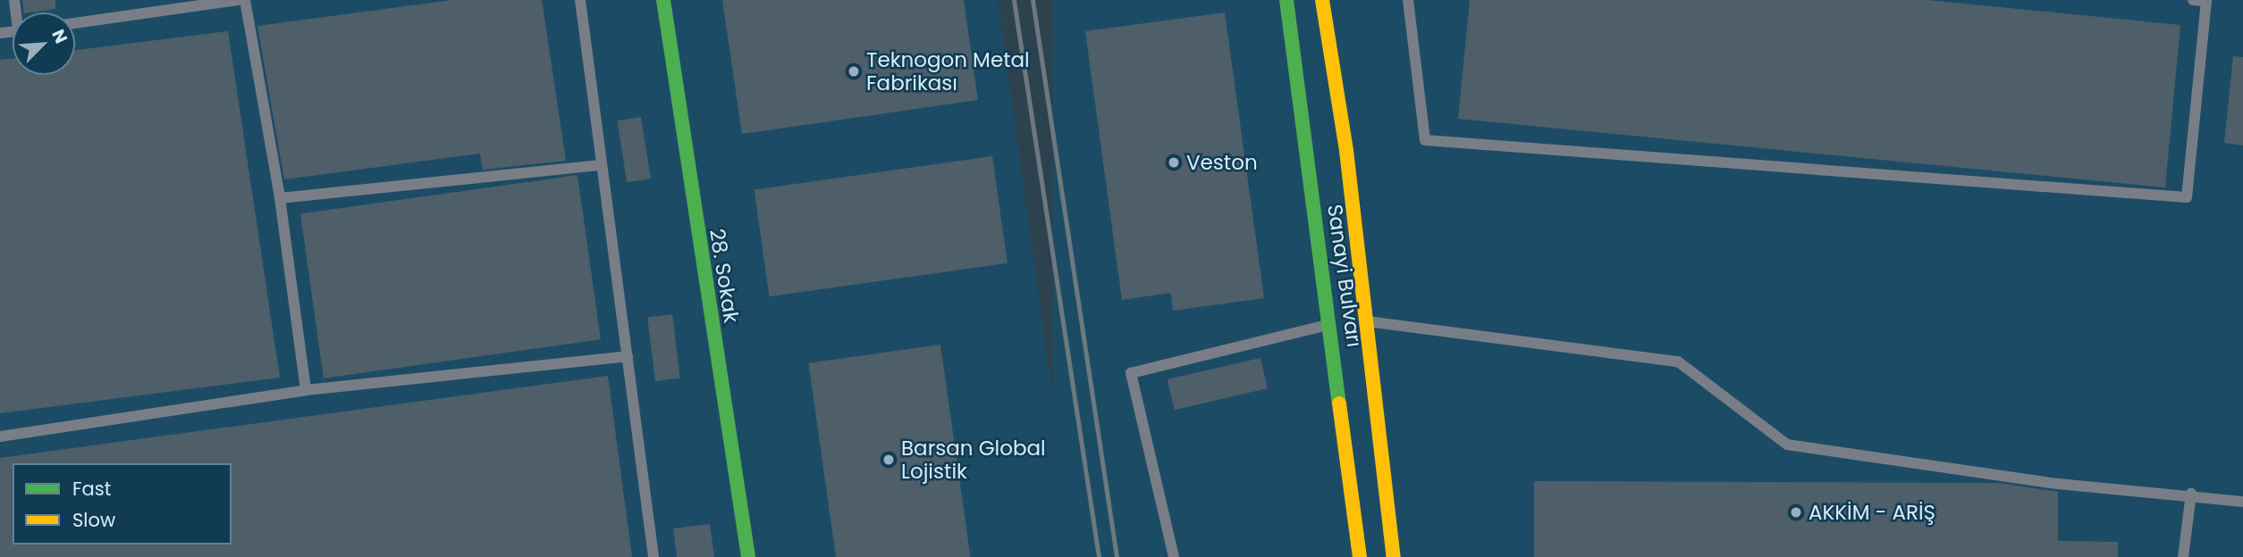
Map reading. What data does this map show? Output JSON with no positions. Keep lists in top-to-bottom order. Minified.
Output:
{"streets":{"main road":["28. Sokak","Sanayi Bulvarı"]},"places":["Teknogon Metal Fabrikası","Veston","Barsan Global Lojistik","AKKİM - ARİŞ"],"legend":["Fast","Slow"],"north":"top right"}
